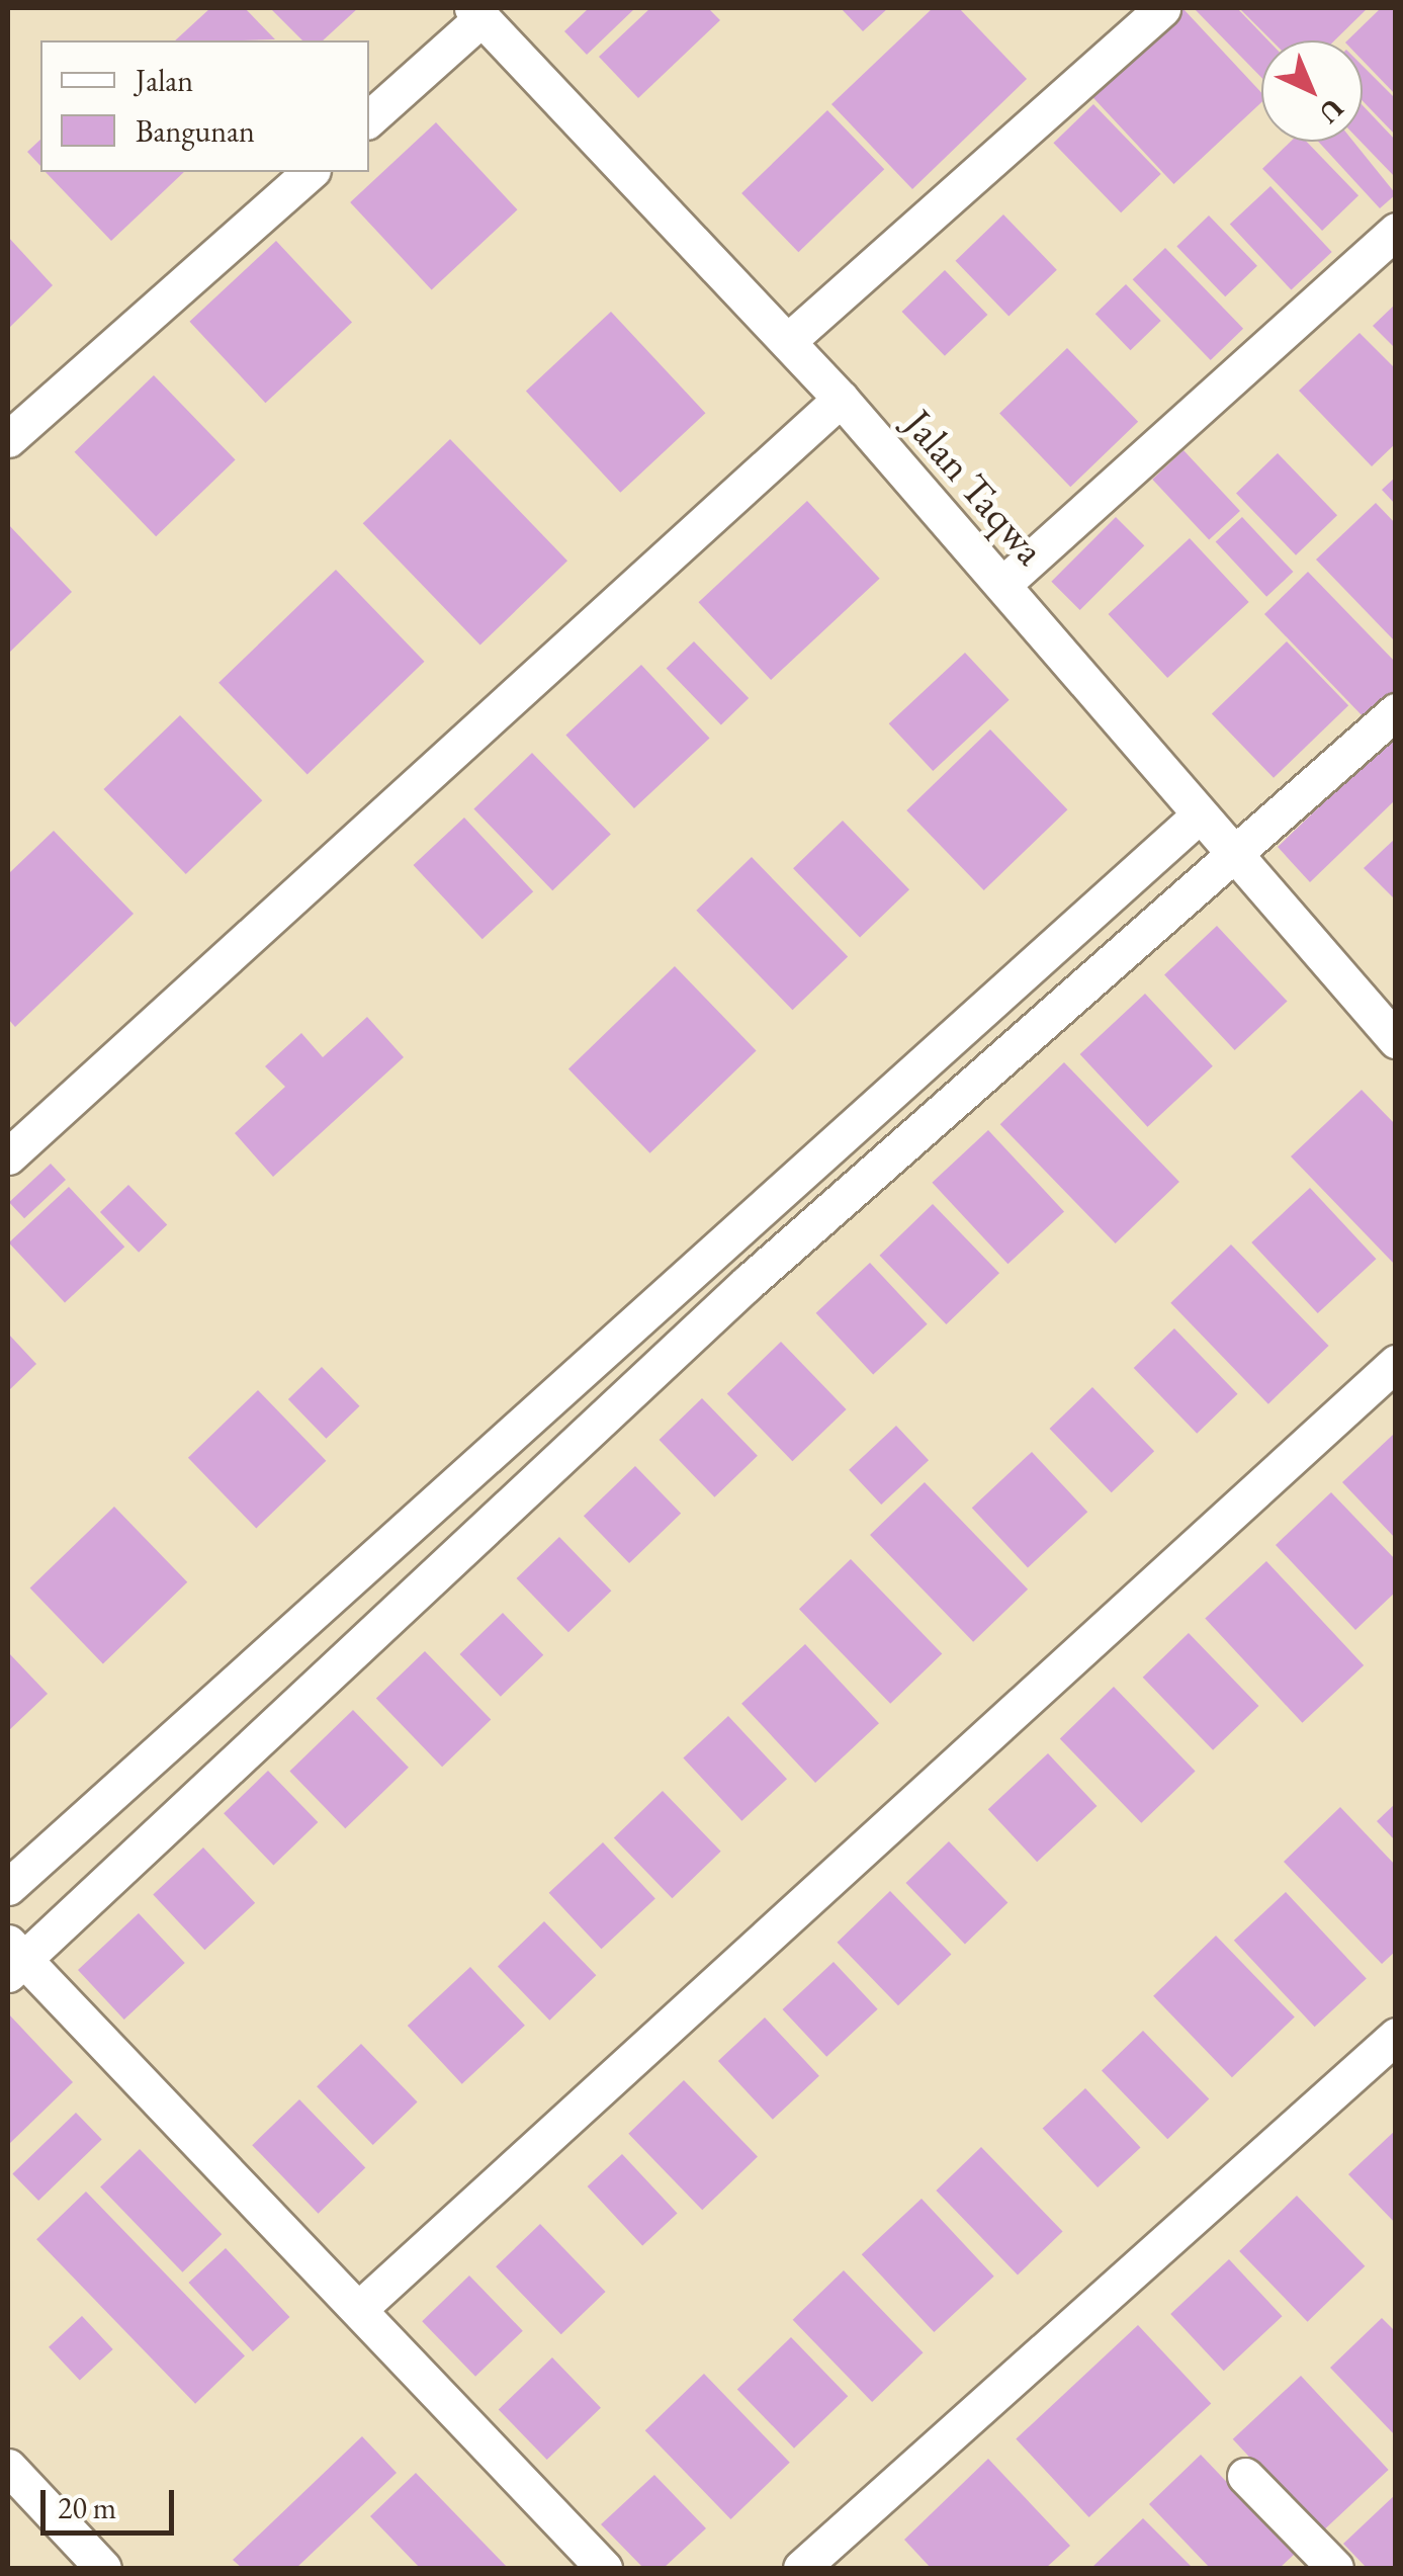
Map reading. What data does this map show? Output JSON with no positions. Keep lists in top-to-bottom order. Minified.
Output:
{"streets":{"street":["Jalan Taqwa"]},"legend":["Jalan","Bangunan"],"scale_bar":"20 m","north":"bottom right"}
